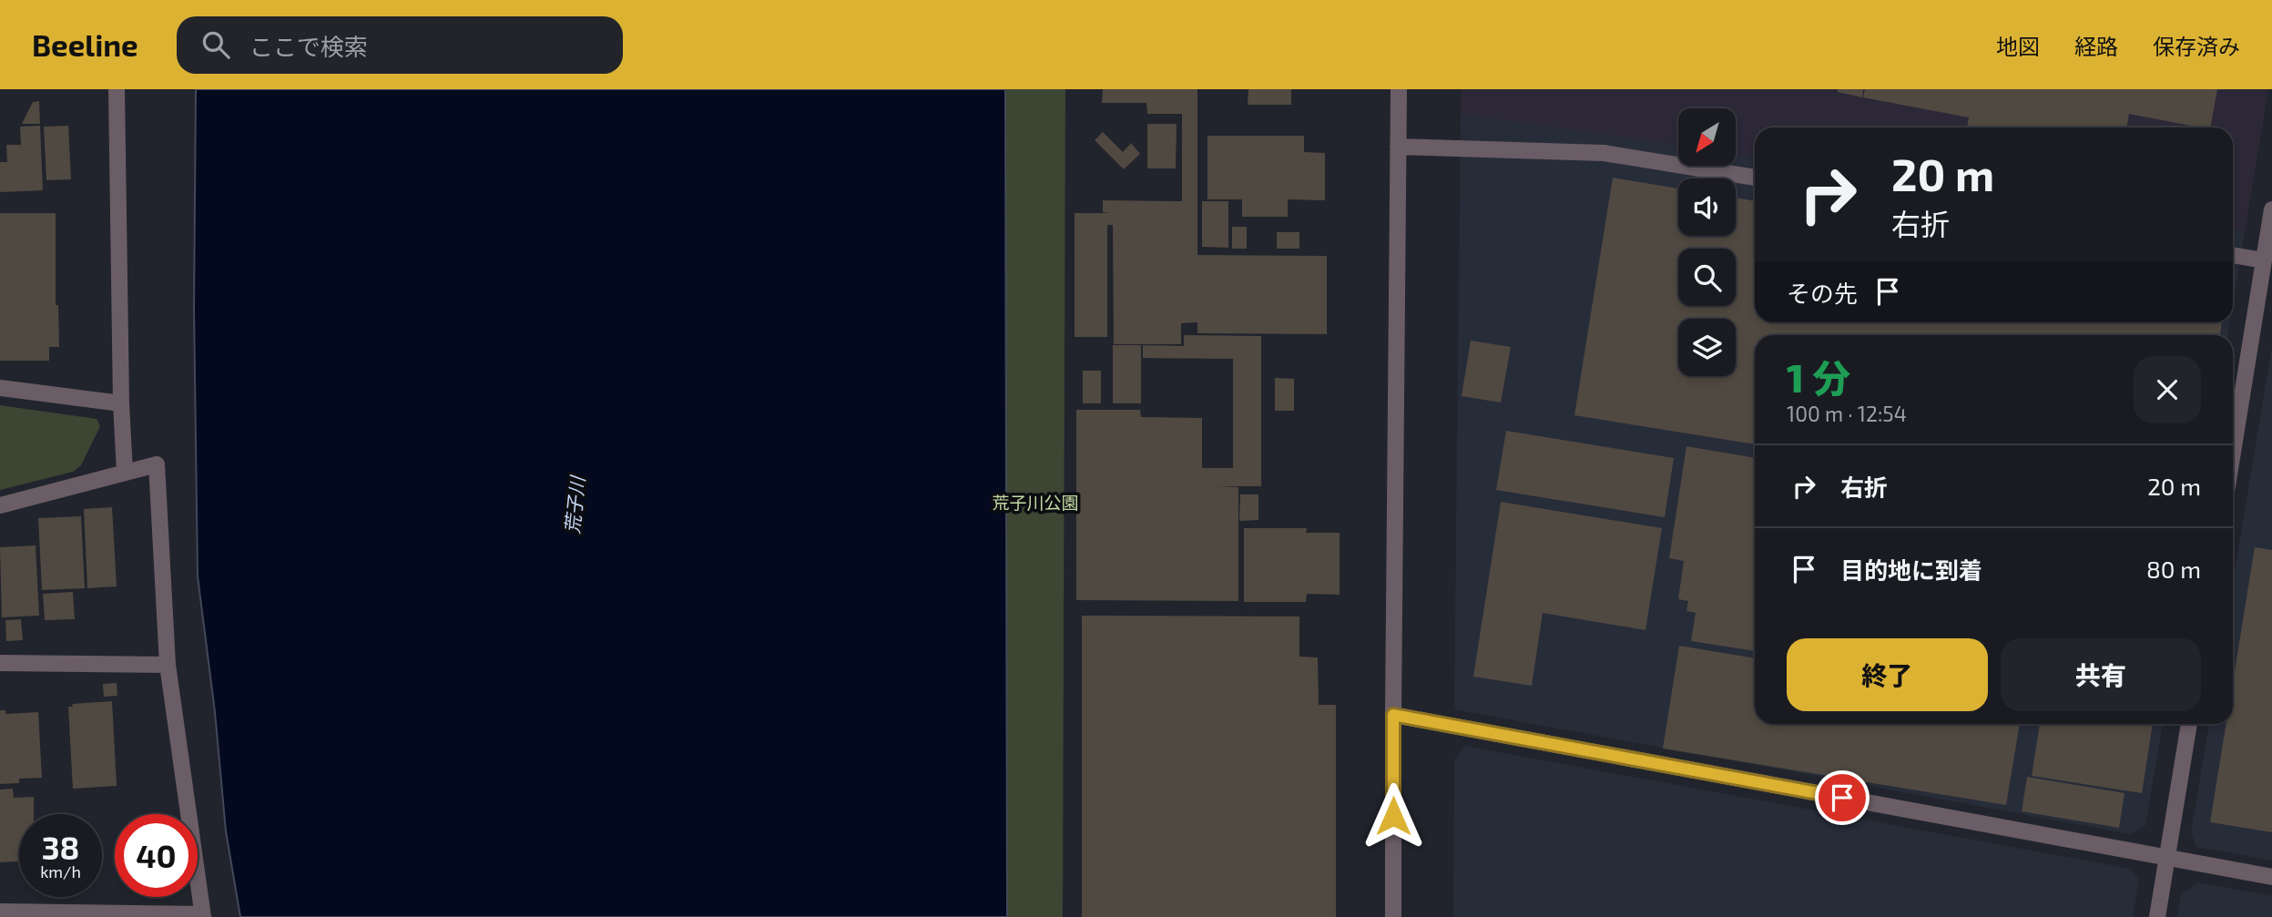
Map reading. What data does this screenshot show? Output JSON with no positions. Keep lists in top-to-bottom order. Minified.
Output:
{"water":["荒子川"],"parks":["荒子川公園"],"north":"bottom left","page":{"header":"Beeline","search":"ここで検索","nav":["地図","経路","保存済み"],"turn":["20 m","右折"],"then":"その先","heading":["1 分","100 m · 12:54"],"list":[{"name":"右折","value":"20 m"},{"name":"目的地に到着","value":"80 m"}],"buttons":["終了","共有"],"speed":"38 km/h","limit":"40"}}
